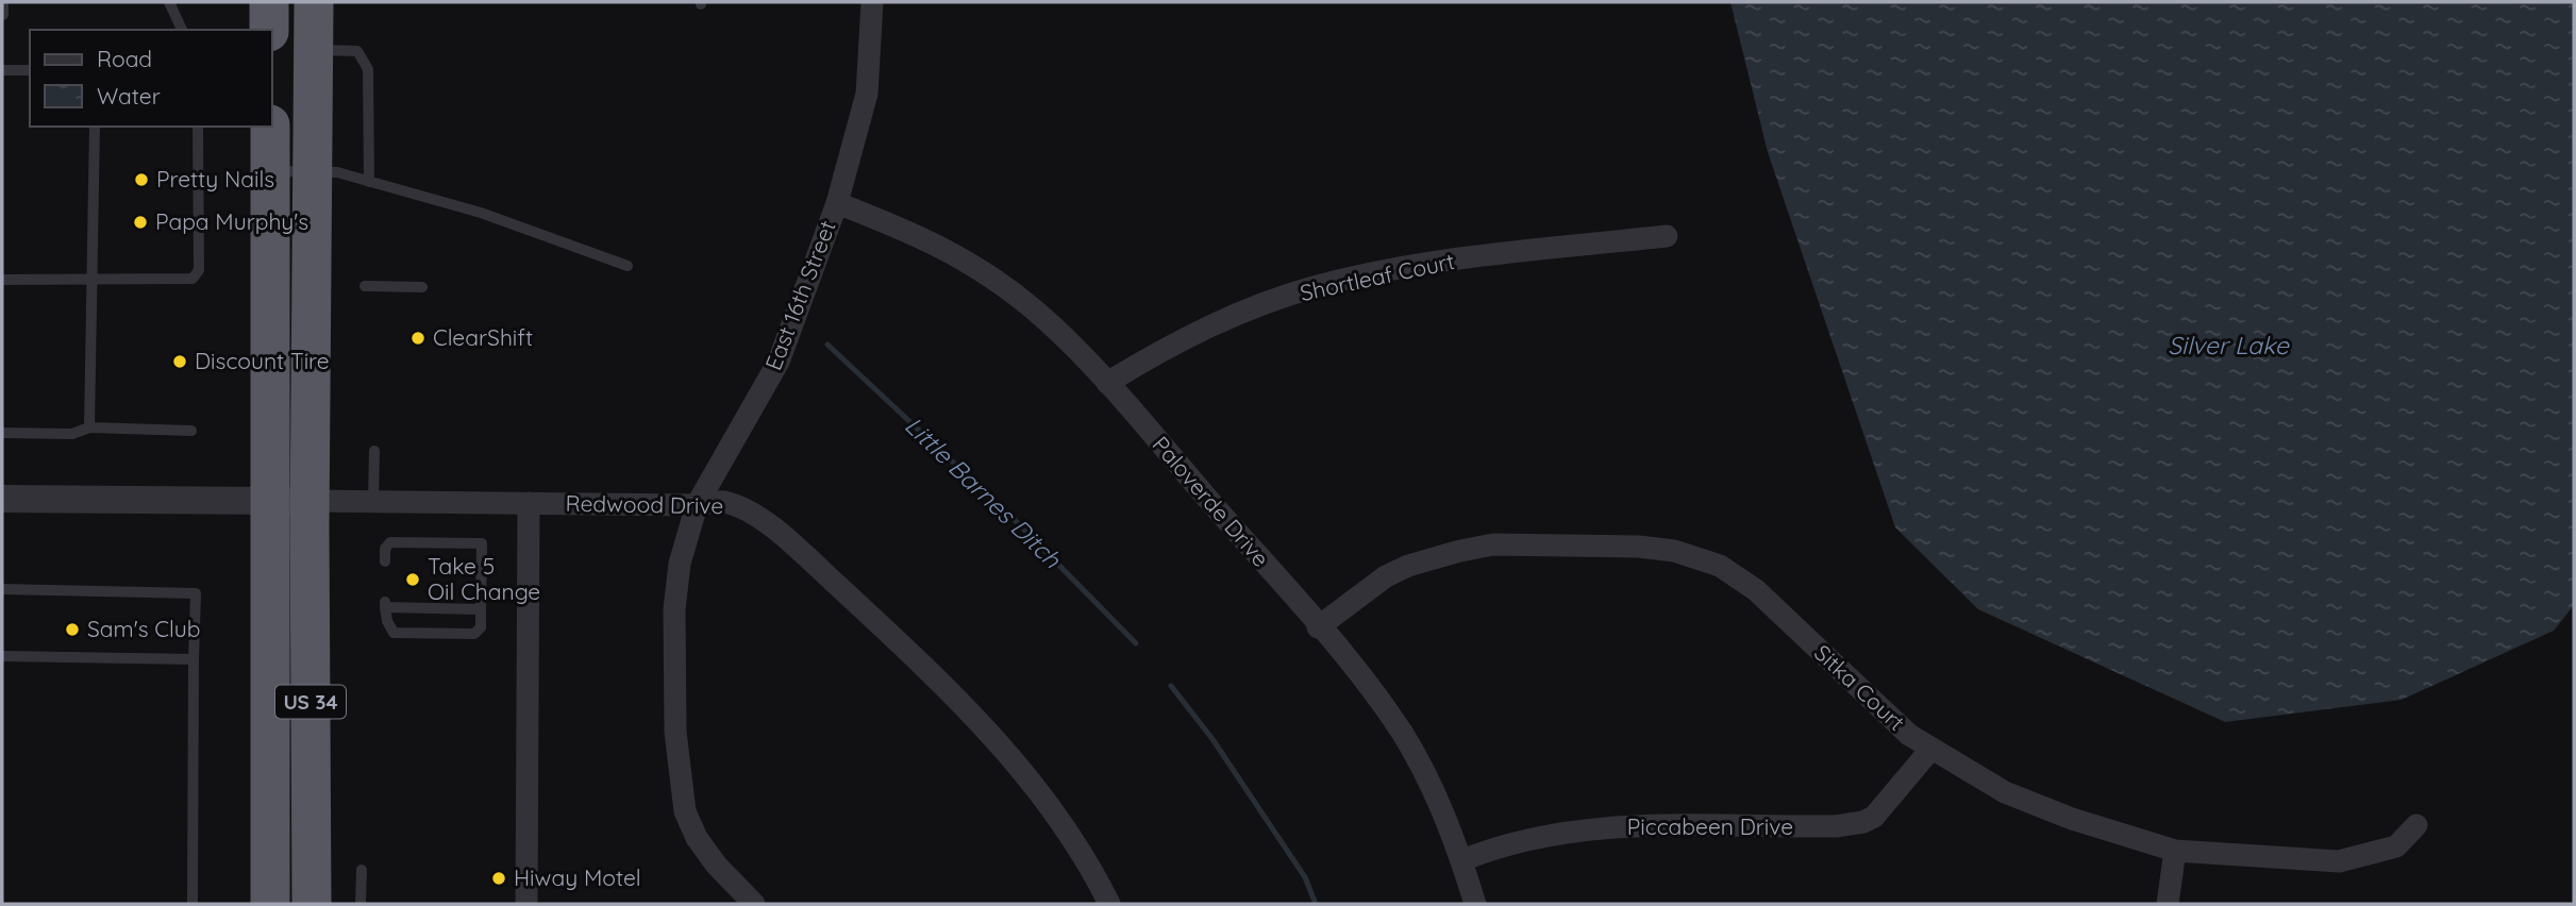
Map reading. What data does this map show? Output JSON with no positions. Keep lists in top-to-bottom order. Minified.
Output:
{"streets":{"highway":["US 34"],"street":["Shortleaf Court","East 16th Street","Paloverde Drive","Redwood Drive","Sitka Court","Piccabeen Drive"]},"crossings":[["Shortleaf Court","Paloverde Drive"],["East 16th Street","Paloverde Drive"],["East 16th Street","Redwood Drive"],["Paloverde Drive","Sitka Court"],["Paloverde Drive","Piccabeen Drive"],["Redwood Drive","US 34"],["Sitka Court","Piccabeen Drive"]],"water":["Silver Lake","Little Barnes Ditch"],"places":["Pretty Nails","Papa Murphy's","ClearShift","Discount Tire","Take 5 Oil Change","Sam's Club","Hiway Motel"],"legend":["Road","Water"]}
